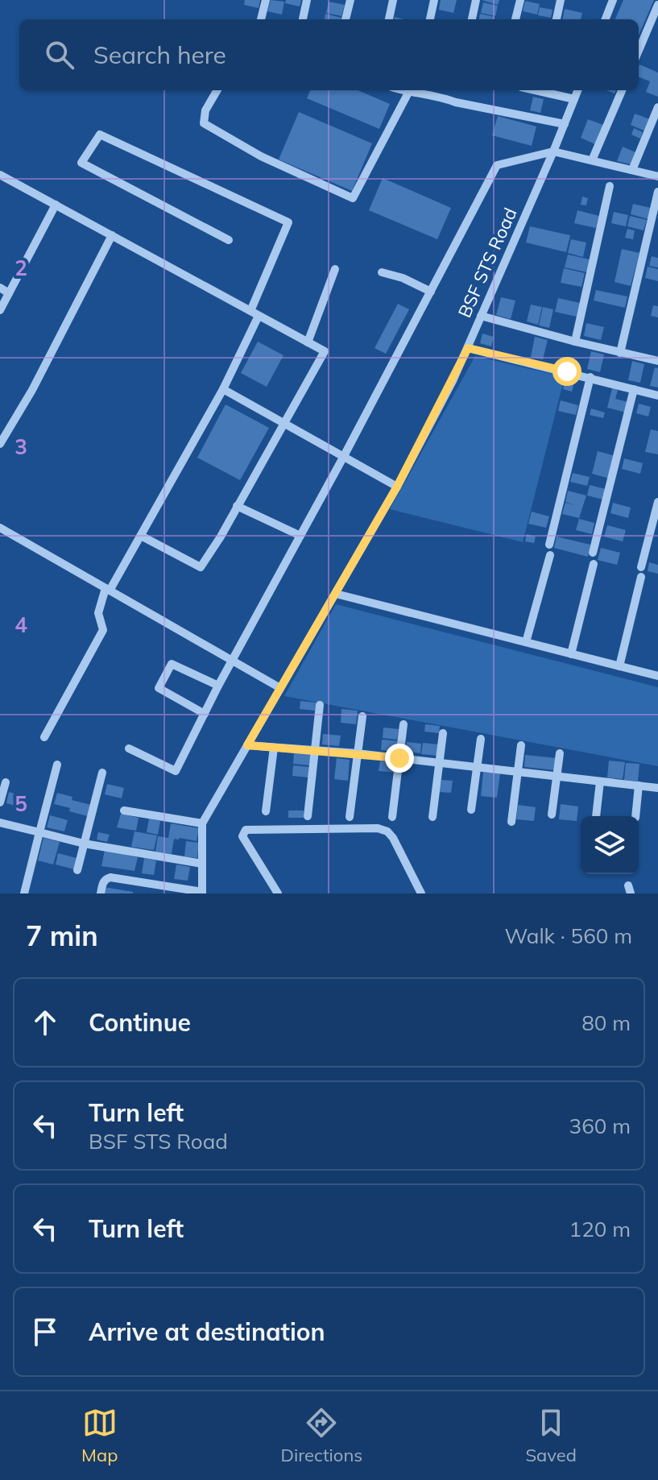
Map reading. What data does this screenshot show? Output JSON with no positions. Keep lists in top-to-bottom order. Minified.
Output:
{"streets":{"street":["BSF STS Road"]},"page":{"search":"Search here","heading":["7 min","Walk · 560 m"],"list":[["Continue","80 m"],["Turn left","BSF STS Road","360 m"],["Turn left","120 m"],"Arrive at destination"],"nav":["Map","Directions","Saved"]},"grid":{"rows":["2","3","4","5"]}}
